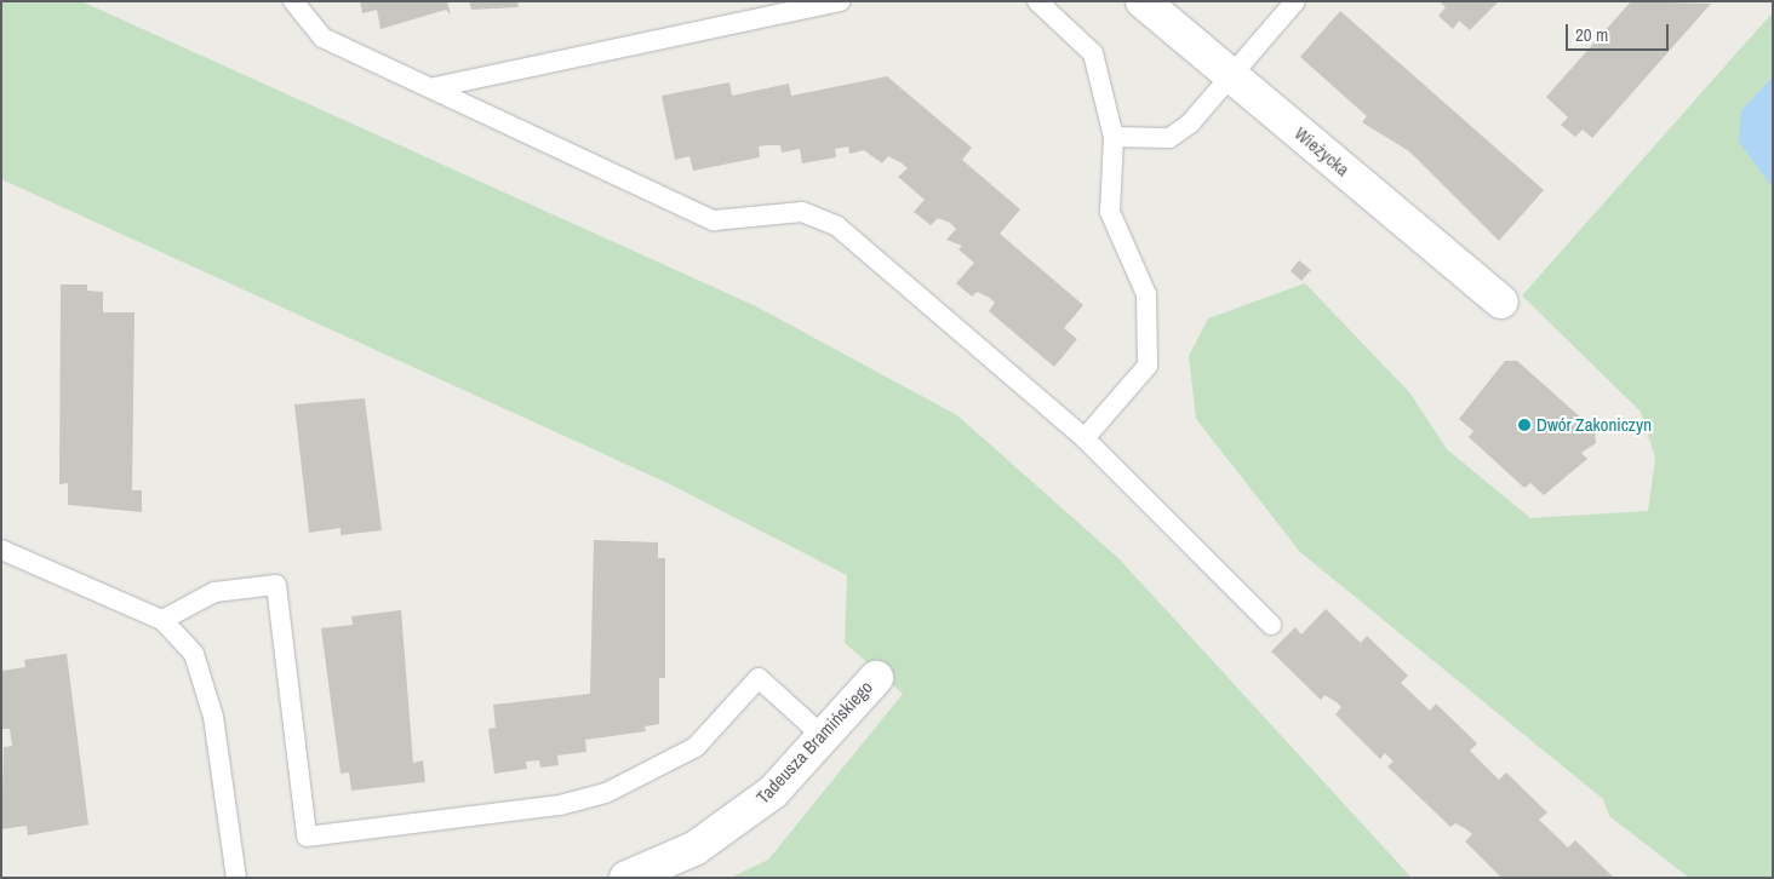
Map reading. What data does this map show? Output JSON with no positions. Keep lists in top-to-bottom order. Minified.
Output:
{"streets":{"street":["Wieżycka","Tadeusza Bramińskiego"]},"places":["Dwór Zakoniczyn"],"scale_bar":"20 m"}
